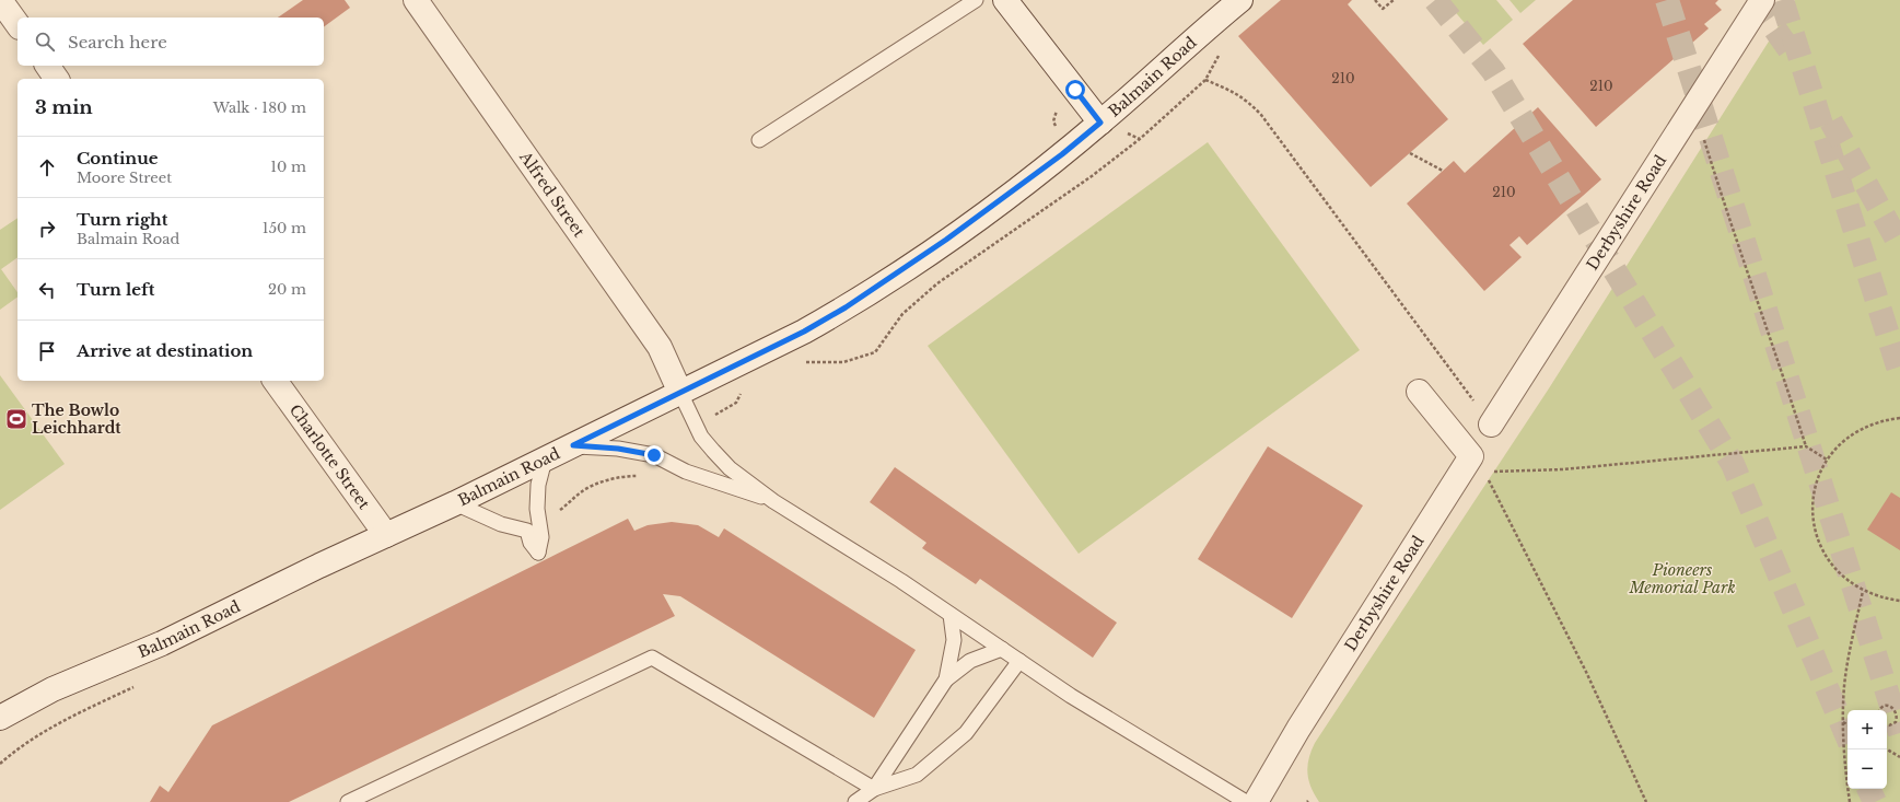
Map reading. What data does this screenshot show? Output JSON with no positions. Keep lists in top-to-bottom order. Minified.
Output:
{"streets":{"street":["Balmain Road","Alfred Street","Derbyshire Road","Charlotte Street"]},"crossings":[["Balmain Road","Alfred Street"],["Balmain Road","Charlotte Street"]],"parks":["Pioneers Memorial Park"],"places":{"sports":["The Bowlo Leichhardt"]},"house_numbers":["210","210","210"],"page":{"search":"Search here","heading":["3 min","Walk · 180 m"],"list":[["Continue","Moore Street","10 m"],["Turn right","Balmain Road","150 m"],["Turn left","20 m"],"Arrive at destination"],"map_buttons":["+","−"]}}
